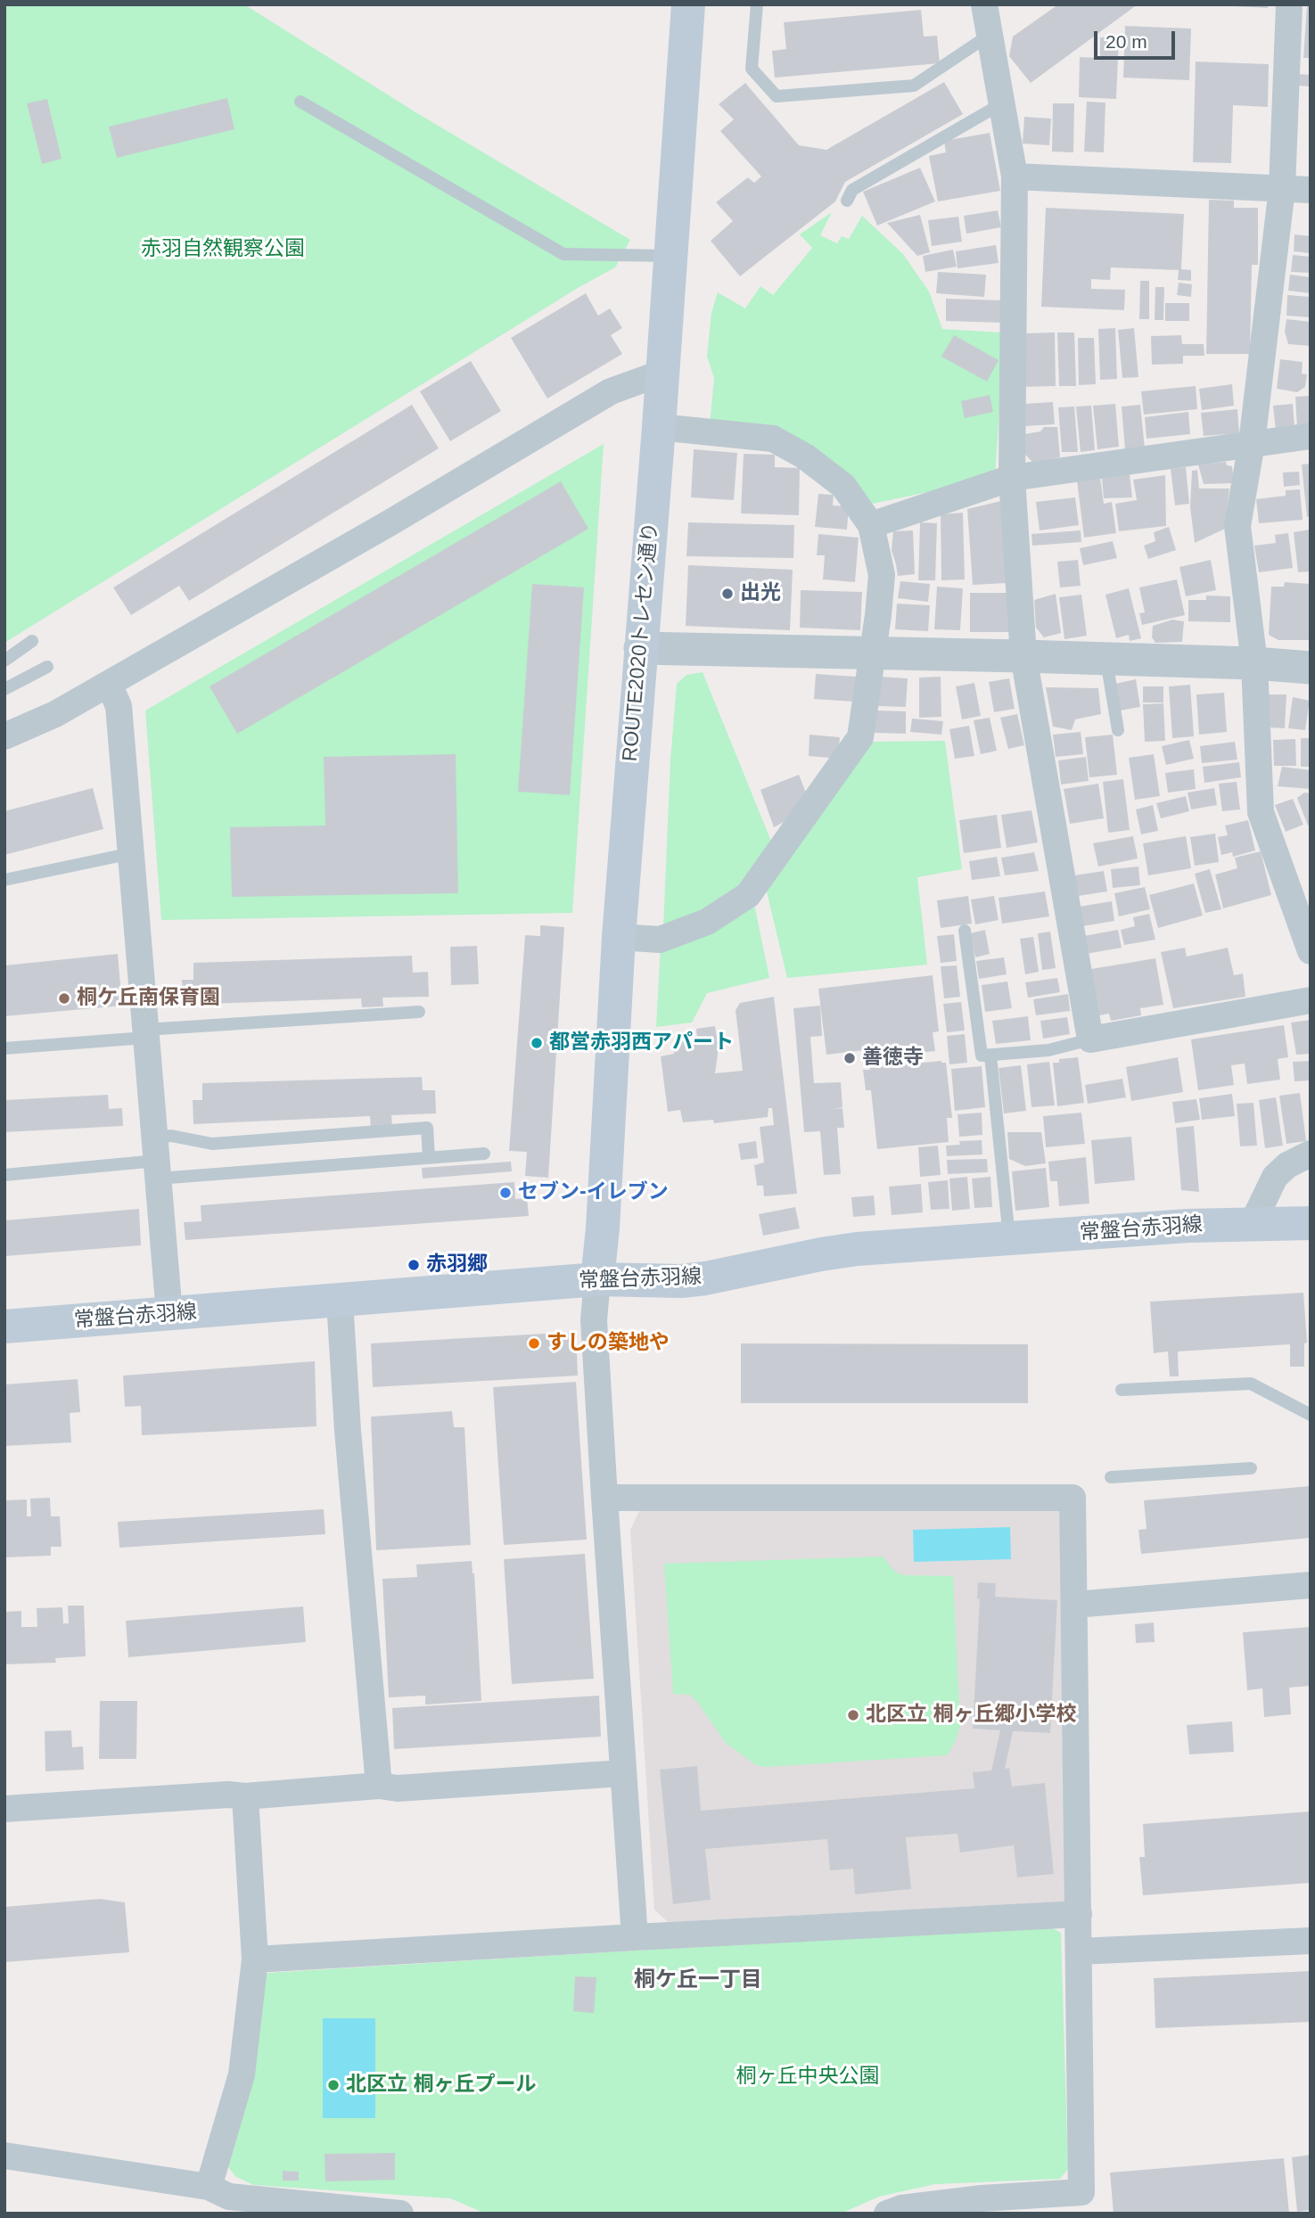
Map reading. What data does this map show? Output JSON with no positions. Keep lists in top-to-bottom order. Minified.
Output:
{"streets":{"main road":["ROUTE2020トレセン通り","常盤台赤羽線"]},"crossings":[["ROUTE2020トレセン通り","常盤台赤羽線"]],"districts":["桐ケ丘一丁目"],"parks":["赤羽自然観察公園","桐ヶ丘中央公園"],"places":["出光","桐ケ丘南保育園","都営赤羽西アパート","善徳寺","セブン-イレブン","赤羽郷","すしの築地や","北区立 桐ヶ丘郷小学校","北区立 桐ヶ丘プール"],"scale_bar":"20 m"}
